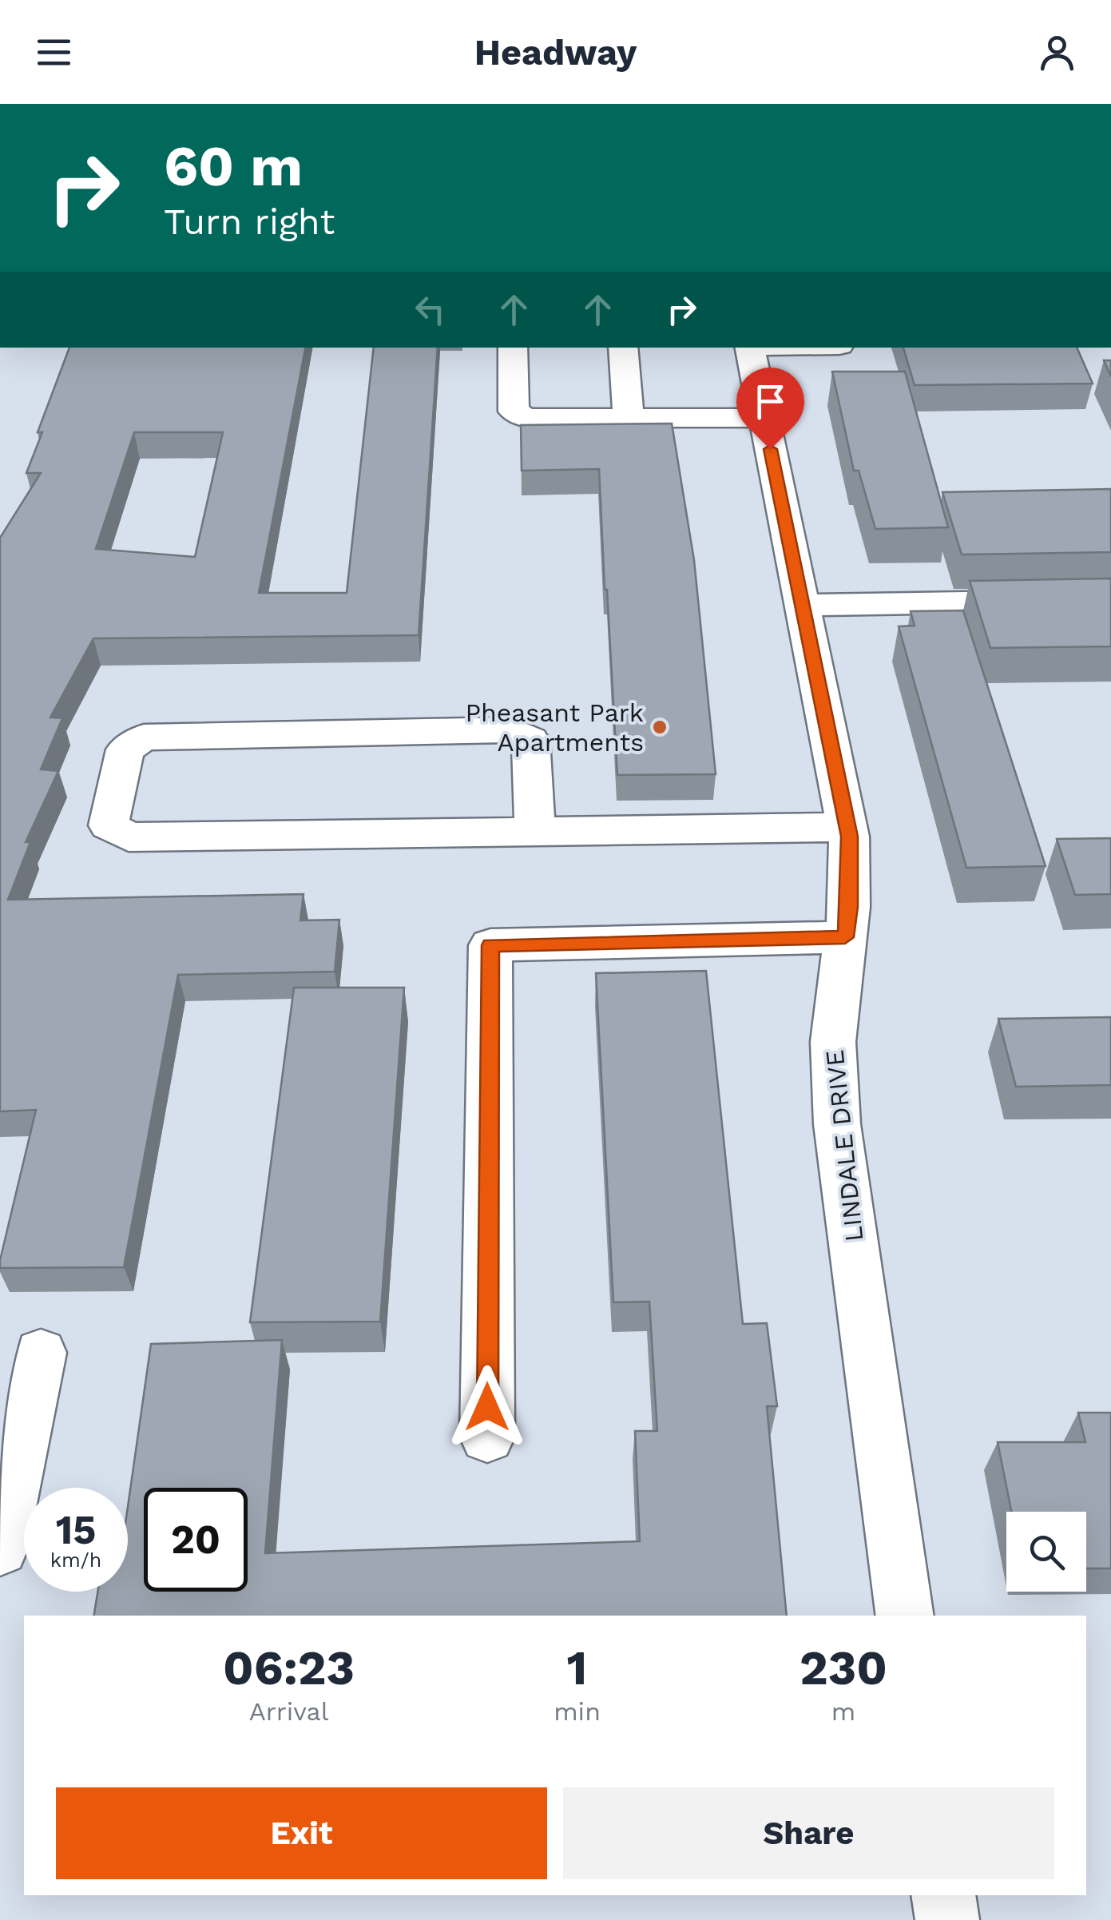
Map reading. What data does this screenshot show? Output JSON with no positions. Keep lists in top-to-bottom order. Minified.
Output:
{"streets":{"street":["LINDALE DRIVE"]},"places":["Pheasant Park Apartments"],"page":{"header":"Headway","turn":["60 m","Turn right"],"speed":"15 km/h","limit":"20","eta":["06:23","Arrival","1","min","230","m"],"buttons":["Exit","Share"]}}
